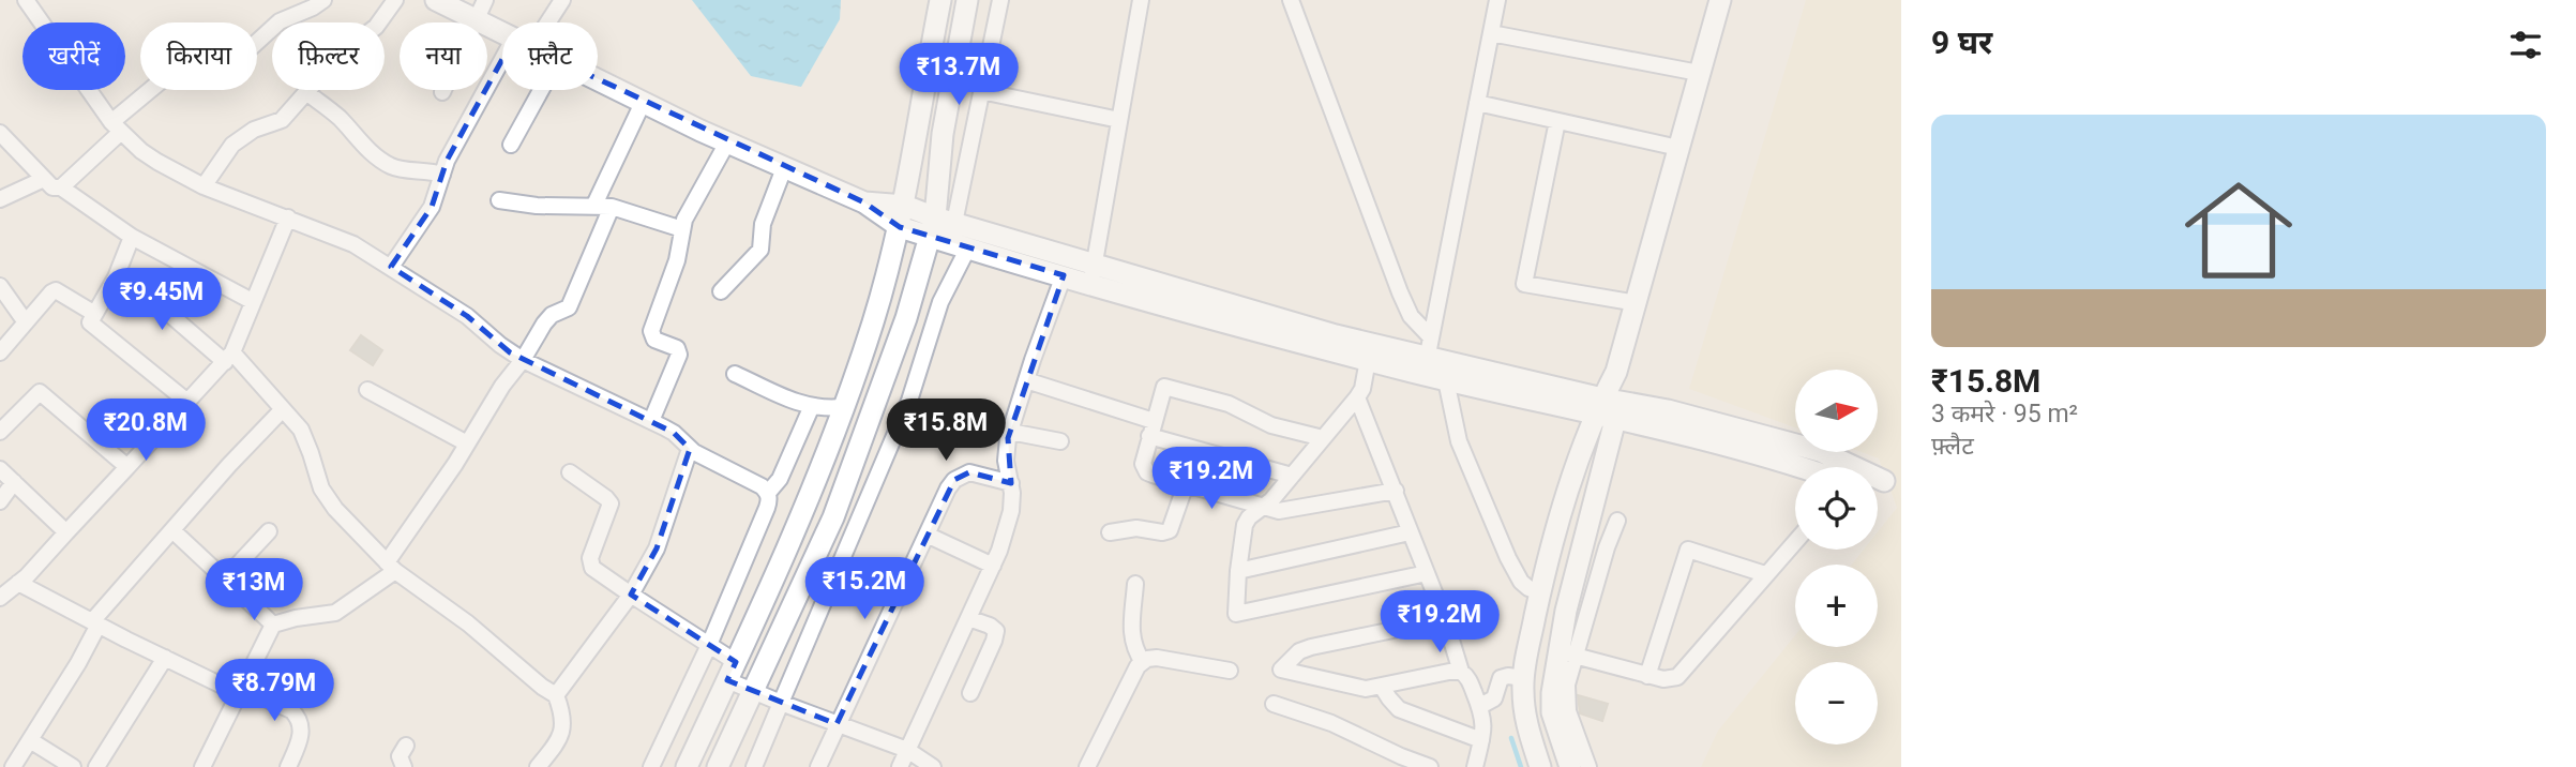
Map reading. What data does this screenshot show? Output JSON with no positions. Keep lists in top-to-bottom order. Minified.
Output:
{"north":"right","page":{"heading":"9 घर","chip":["खरीदें","किराया","फ़िल्टर","नया","फ़्लैट"],"price":["₹13.7M","₹9.45M","₹20.8M","₹15.8M","₹19.2M","₹15.2M","₹13M","₹19.2M","₹8.79M"],"list":[{"name":"₹15.8M","note":"3 कमरे · 95 m² · फ़्लैट"}],"map_buttons":["+","−"]}}
